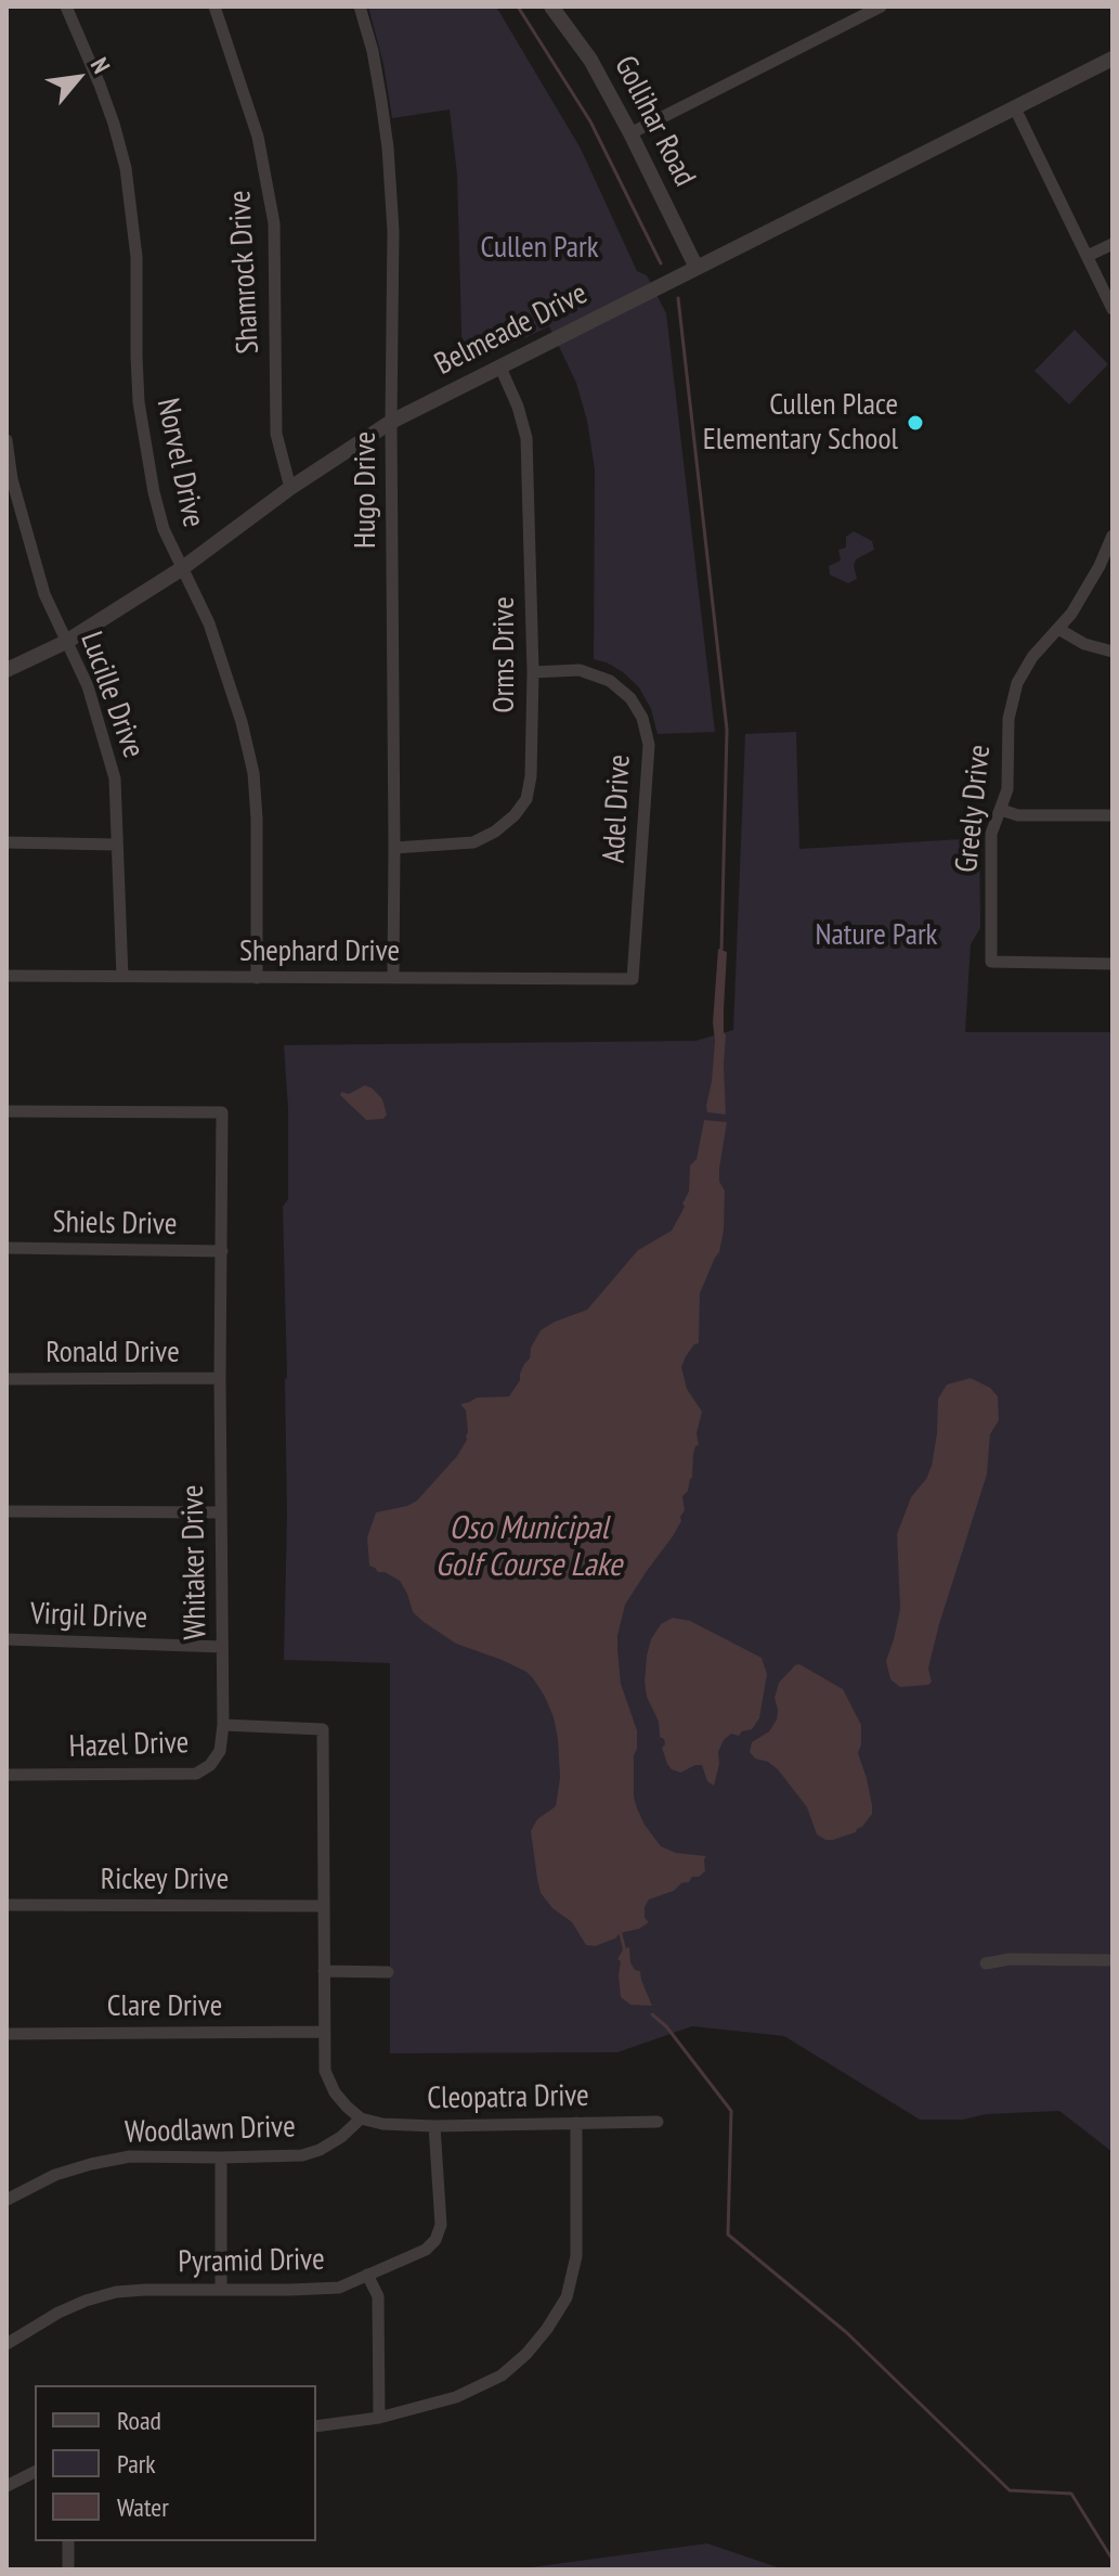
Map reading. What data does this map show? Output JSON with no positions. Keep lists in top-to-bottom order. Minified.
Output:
{"streets":{"street":["Gollihar Road","Shamrock Drive","Belmeade Drive","Norvel Drive","Hugo Drive","Orms Drive","Lucille Drive","Adel Drive","Greely Drive","Shephard Drive","Shiels Drive","Ronald Drive","Whitaker Drive","Virgil Drive","Hazel Drive","Rickey Drive","Clare Drive","Cleopatra Drive","Woodlawn Drive","Pyramid Drive"]},"crossings":[["Gollihar Road","Belmeade Drive"],["Shamrock Drive","Belmeade Drive"],["Belmeade Drive","Norvel Drive"],["Belmeade Drive","Hugo Drive"],["Belmeade Drive","Orms Drive"],["Belmeade Drive","Lucille Drive"],["Norvel Drive","Shephard Drive"],["Hugo Drive","Orms Drive"],["Hugo Drive","Shephard Drive"],["Orms Drive","Adel Drive"],["Lucille Drive","Shephard Drive"],["Adel Drive","Shephard Drive"],["Shiels Drive","Whitaker Drive"],["Ronald Drive","Whitaker Drive"],["Whitaker Drive","Virgil Drive"],["Whitaker Drive","Hazel Drive"],["Cleopatra Drive","Woodlawn Drive"],["Cleopatra Drive","Pyramid Drive"]],"water":["Oso Municipal Golf Course Lake"],"parks":["Cullen Park","Nature Park"],"places":["Cullen Place Elementary School"],"legend":["Road","Park","Water"],"north":"top right"}
